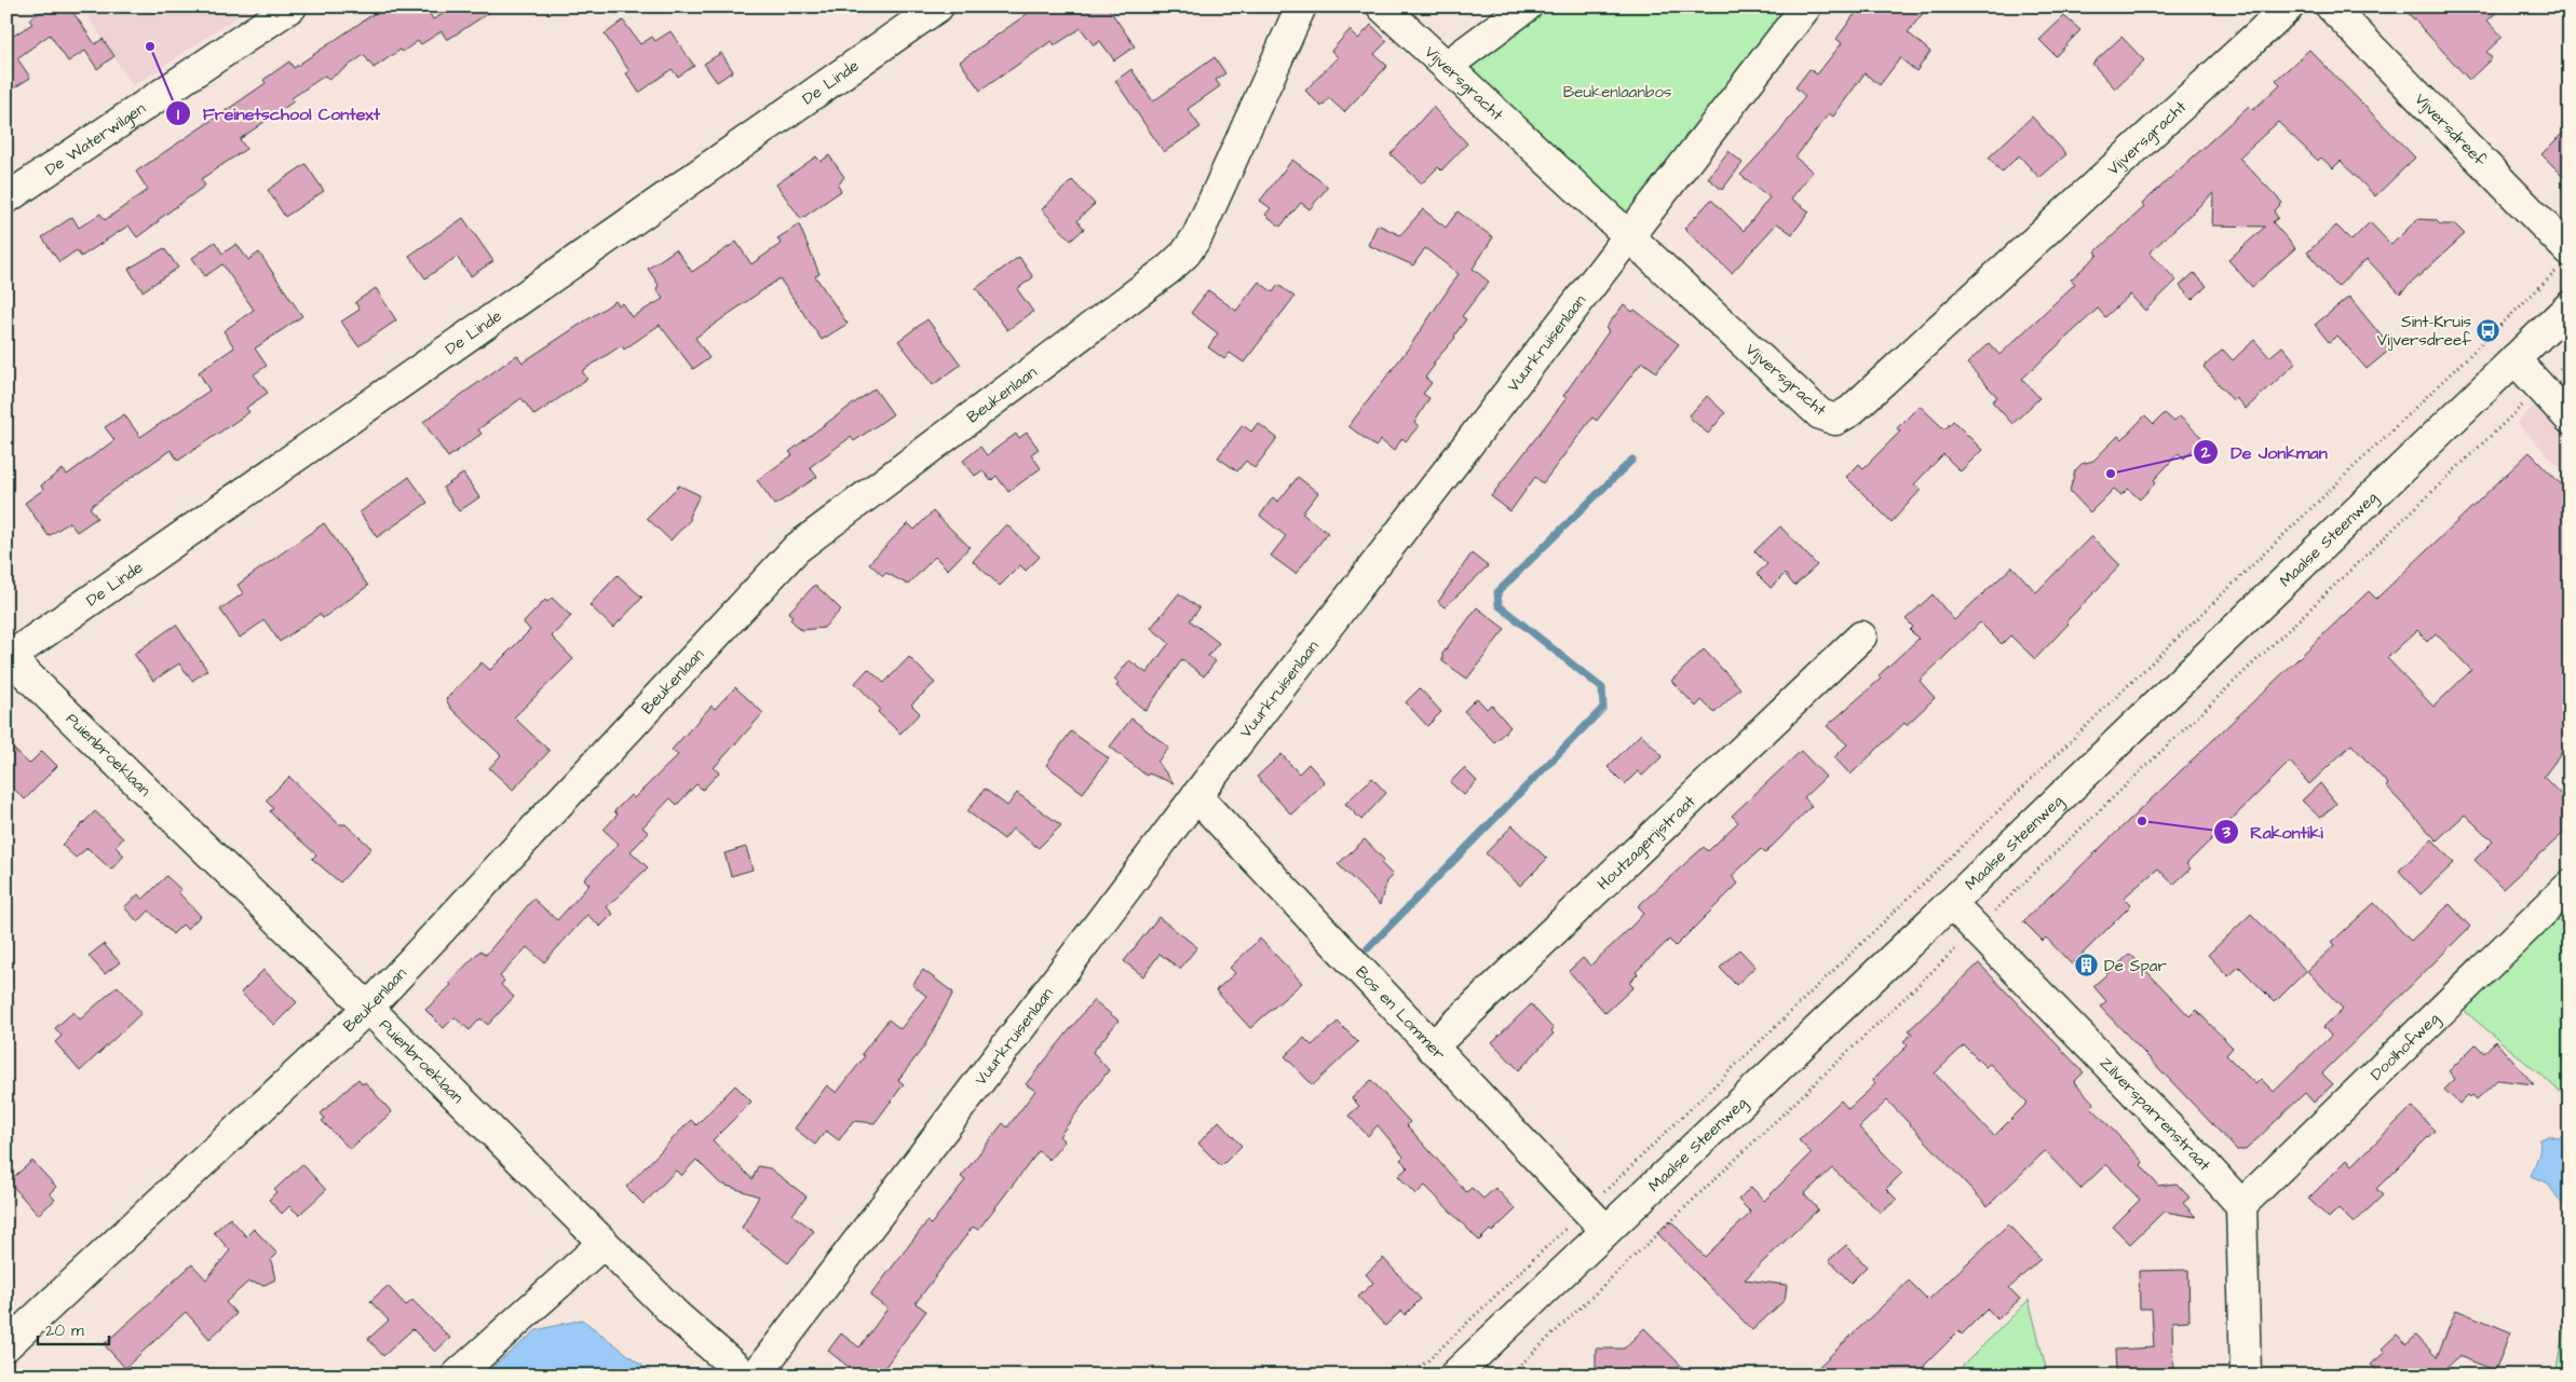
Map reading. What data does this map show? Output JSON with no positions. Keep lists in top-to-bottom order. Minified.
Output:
{"streets":{"street":["De Linde","Vijversgracht","Vijversdreef","De Waterwilgen","Vuurkruisenlaan","Beukenlaan","Maalse Steenweg","Puienbroeklaan","Houtzagerijstraat","Bos en Lommer","Doolhofweg","Zilversparrenstraat"]},"crossings":[["De Linde","Puienbroeklaan"],["Vijversgracht","Vuurkruisenlaan"],["Vuurkruisenlaan","Bos en Lommer"],["Beukenlaan","Puienbroeklaan"],["Maalse Steenweg","Bos en Lommer"],["Maalse Steenweg","Zilversparrenstraat"],["Houtzagerijstraat","Bos en Lommer"],["Doolhofweg","Zilversparrenstraat"]],"parks":["Beukenlaanbos"],"places":{"other":["Freinetschool Context","De Jonkman","Rakontiki"],"bus stop":["Sint-Kruis Vijversdreef"],"building":["De Spar"]},"scale_bar":"20 m"}
